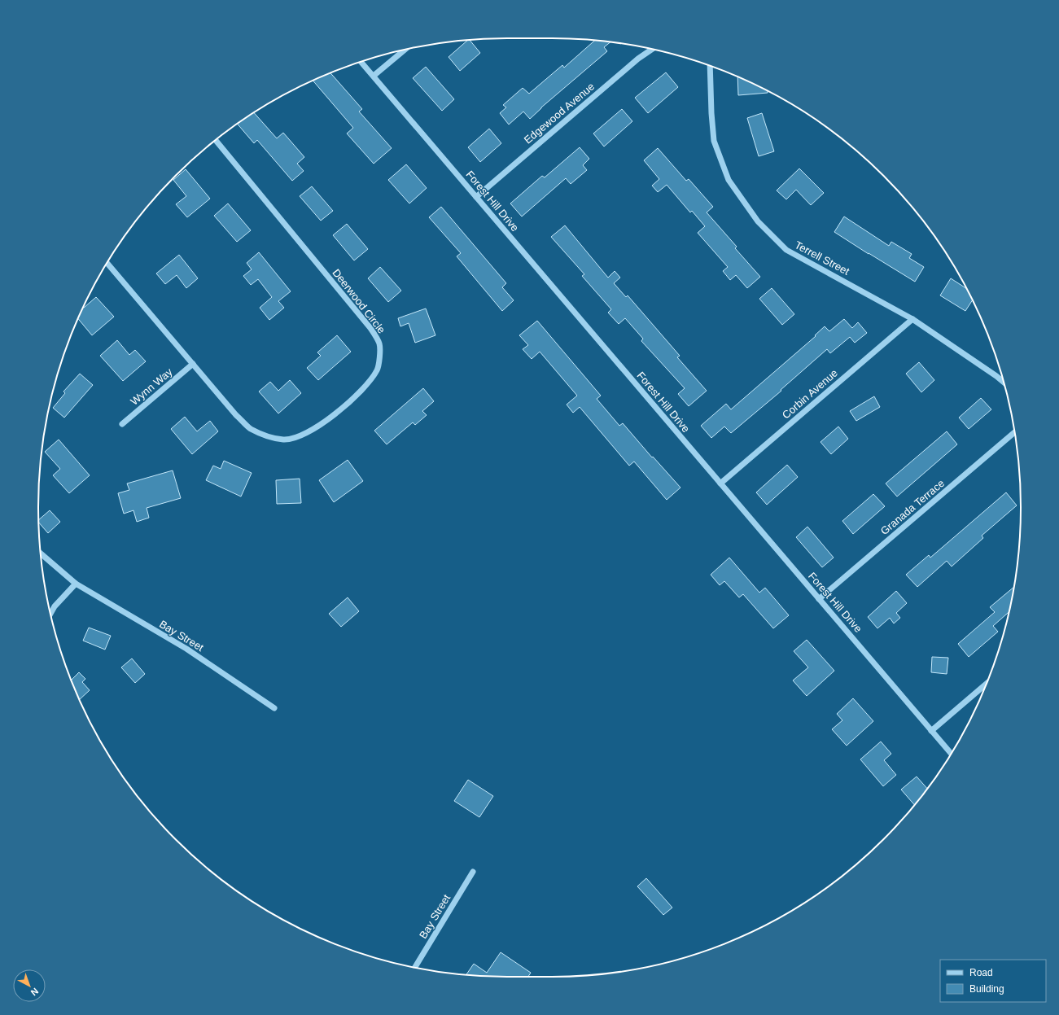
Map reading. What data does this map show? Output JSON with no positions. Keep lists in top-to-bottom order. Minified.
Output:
{"streets":{"street":["Edgewood Avenue","Forest Hill Drive","Terrell Street","Deerwood Circle","Wynn Way","Corbin Avenue","Granada Terrace","Bay Street"]},"crossings":[["Edgewood Avenue","Forest Hill Drive"],["Forest Hill Drive","Corbin Avenue"],["Forest Hill Drive","Granada Terrace"],["Terrell Street","Corbin Avenue"],["Deerwood Circle","Wynn Way"]],"legend":["Road","Building"],"north":"bottom right"}
